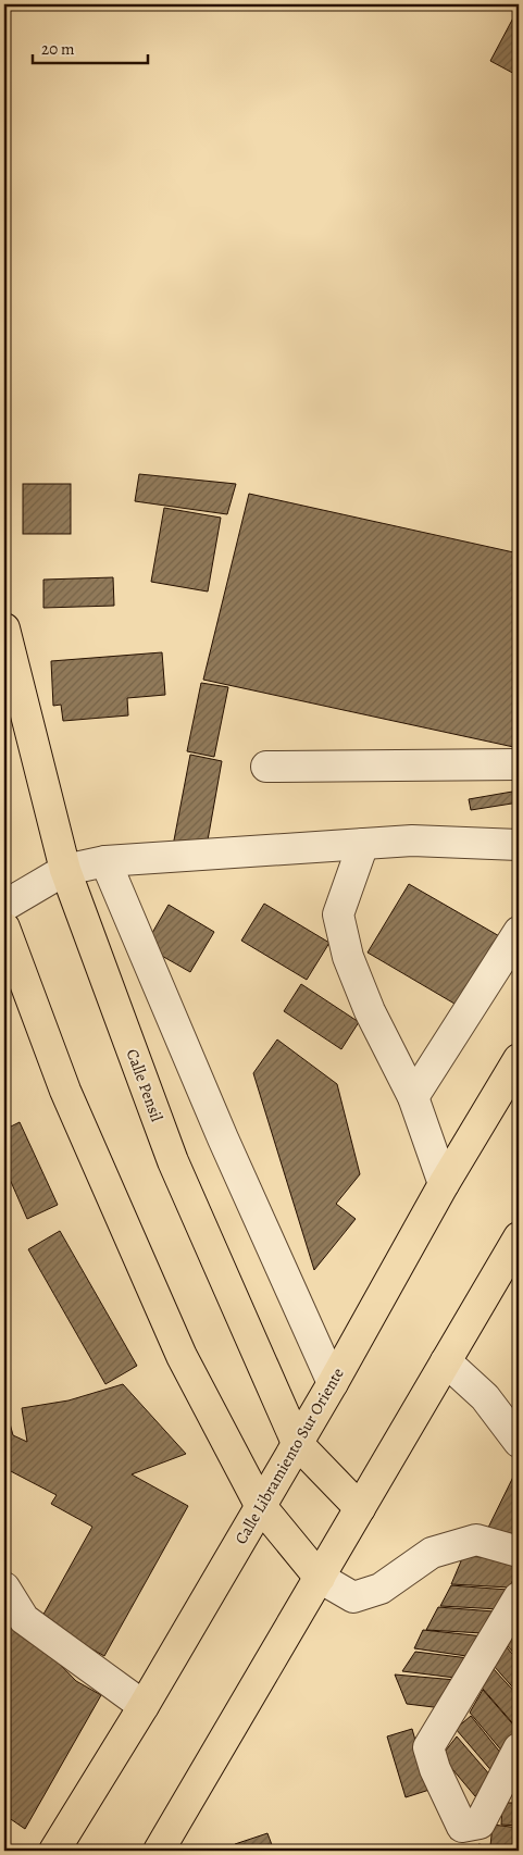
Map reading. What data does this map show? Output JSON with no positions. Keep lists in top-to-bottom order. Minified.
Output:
{"streets":{"main road":["Calle Pensil","Calle Libramiento Sur Oriente"]},"crossings":[["Calle Pensil","Calle Libramiento Sur Oriente"]],"scale_bar":"20 m"}
